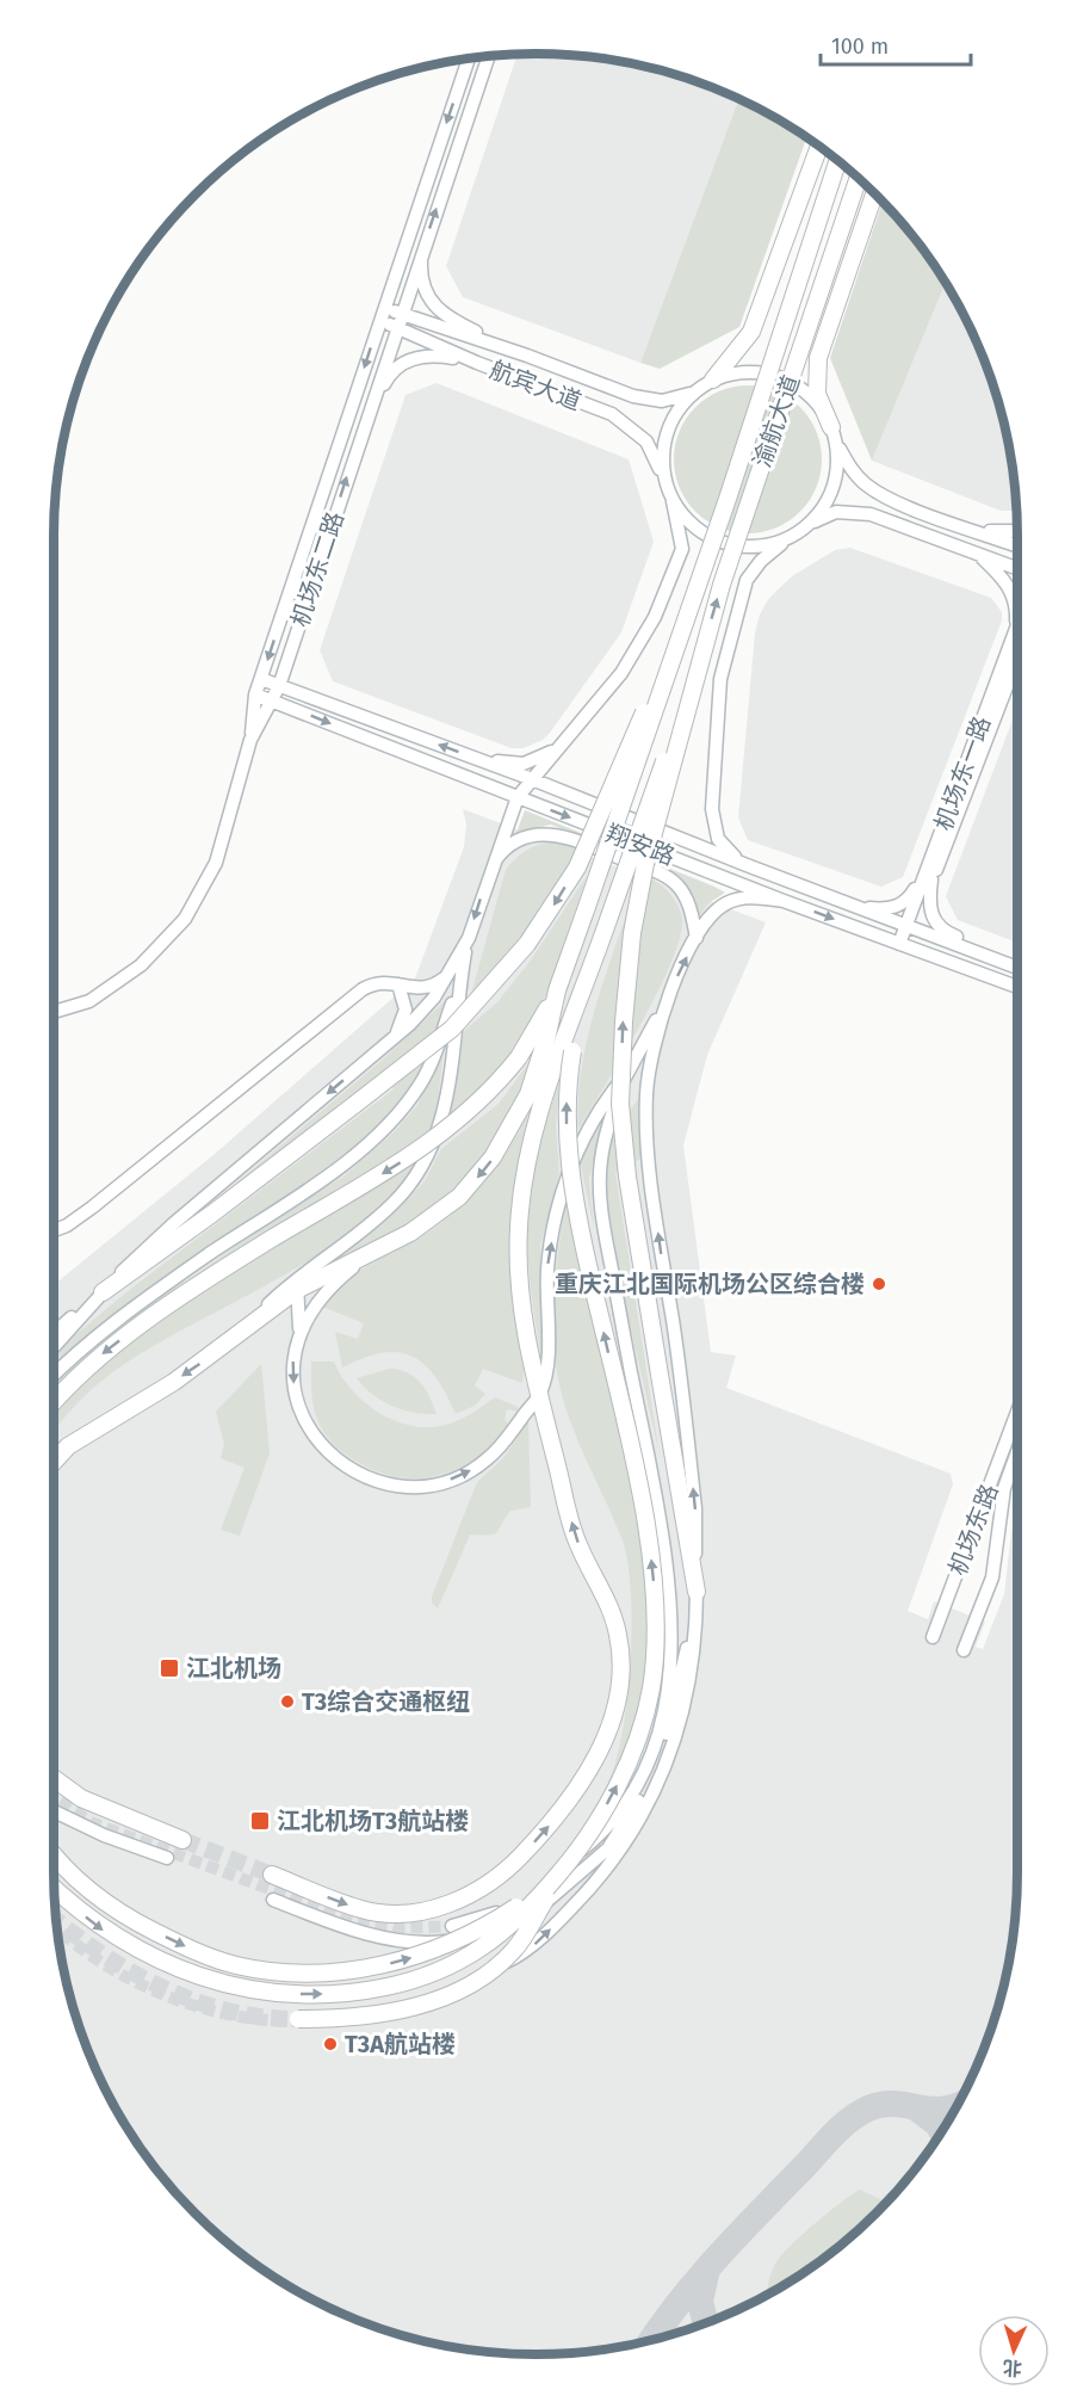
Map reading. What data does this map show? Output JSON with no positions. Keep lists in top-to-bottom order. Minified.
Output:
{"streets":{"highway":["渝航大道"],"main road":["航宾大道","机场东二路","机场东一路","翔安路","机场东路"]},"crossings":[["航宾大道","机场东二路"],["机场东二路","翔安路"],["机场东一路","翔安路"]],"places":{"other":["重庆江北国际机场公区综合楼","T3综合交通枢纽","T3A航站楼"],"transit":["江北机场","江北机场T3航站楼"]},"scale_bar":"100 m","north":"bottom"}
